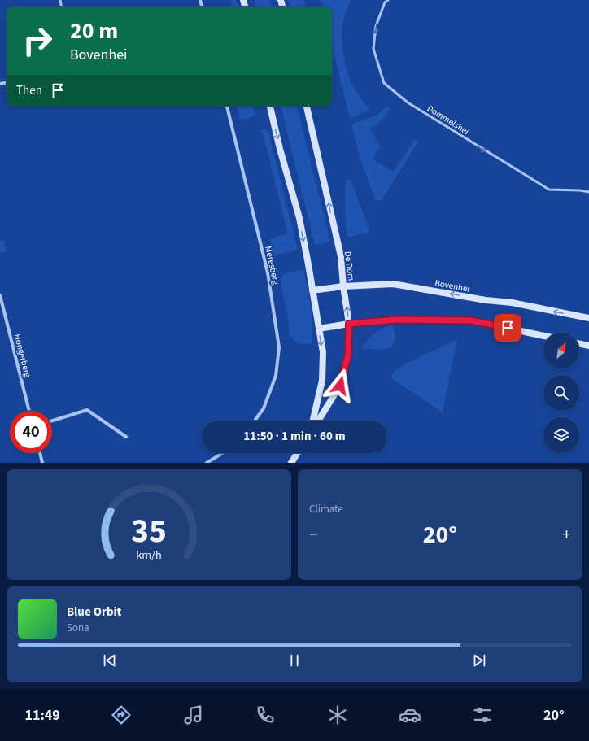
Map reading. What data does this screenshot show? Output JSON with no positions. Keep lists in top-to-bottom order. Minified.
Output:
{"streets":{"street":["Meresberg","De Dom","Bovenhei","Hongerberg"],"lane":["Dommelshei"]},"crossings":[["De Dom","Bovenhei"]],"one_way":["Dommelshei"],"north":"top right","page":{"turn":["20 m","Bovenhei"],"then":"Then","limit":"40","trip":"11:50 · 1 min · 60 m","tile":"Climate","heat":["−","20°","+"],"song":["Blue Orbit","Sona"],"tabs":["11:49","20°"],"gauge":["35","km/h"]}}
